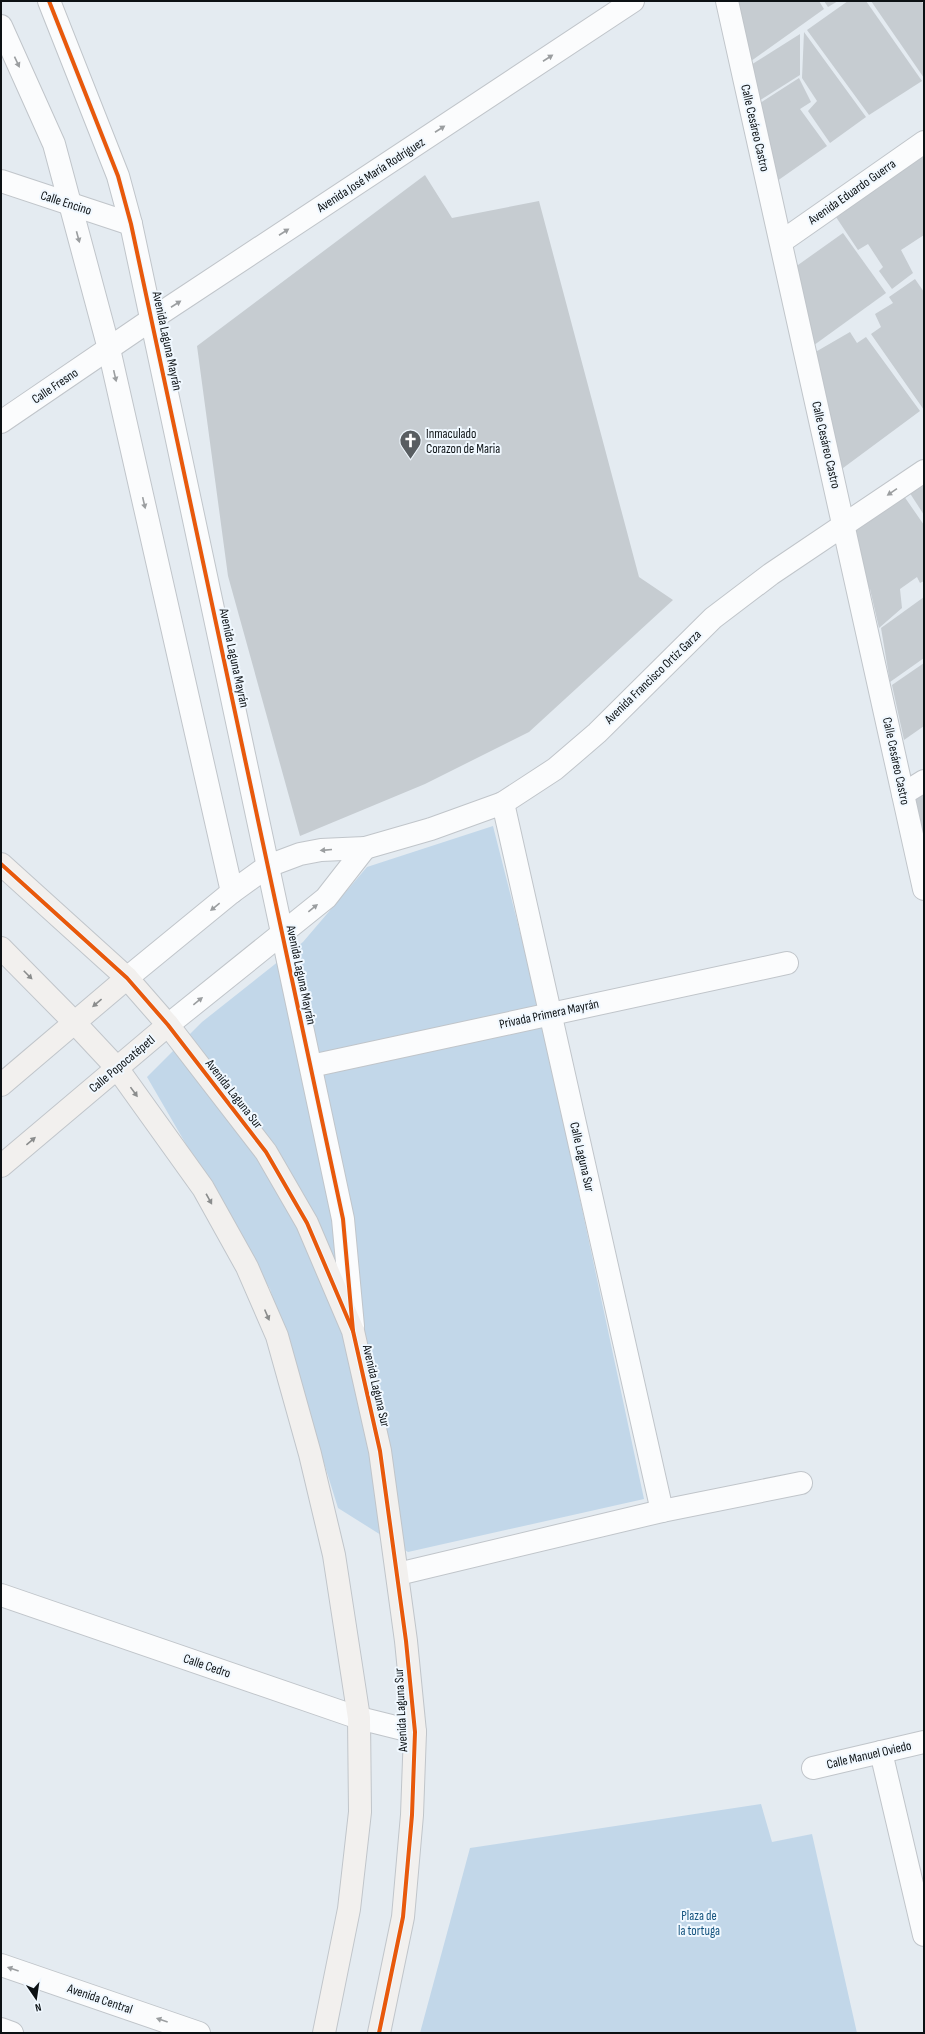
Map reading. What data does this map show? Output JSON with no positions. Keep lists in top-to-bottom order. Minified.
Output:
{"streets":{"street":["Calle Cesáreo Castro","Avenida José María Rodríguez","Avenida Eduardo Guerra","Calle Encino","Avenida Laguna Mayrán","Calle Fresno","Avenida Francisco Ortiz Garza","Privada Primera Mayrán","Calle Popocatépetl","Avenida Laguna Sur","Calle Laguna Sur","Calle Cedro","Calle Manuel Oviedo","Avenida Central"]},"crossings":[["Calle Cesáreo Castro","Avenida Eduardo Guerra"],["Calle Cesáreo Castro","Avenida Francisco Ortiz Garza"],["Avenida José María Rodríguez","Avenida Laguna Mayrán"],["Avenida José María Rodríguez","Calle Fresno"],["Calle Encino","Avenida Laguna Mayrán"],["Avenida Laguna Mayrán","Avenida Francisco Ortiz Garza"],["Avenida Laguna Mayrán","Privada Primera Mayrán"],["Avenida Laguna Mayrán","Calle Popocatépetl"],["Avenida Laguna Mayrán","Avenida Laguna Sur"],["Avenida Francisco Ortiz Garza","Calle Laguna Sur"],["Privada Primera Mayrán","Calle Laguna Sur"],["Calle Popocatépetl","Avenida Laguna Sur"],["Avenida Laguna Sur","Calle Cedro"]],"one_way":["Avenida José María Rodríguez","Avenida Central"],"parks":["Plaza de la tortuga"],"places":{"church":["Inmaculado Corazon de Maria"]},"north":"bottom"}
